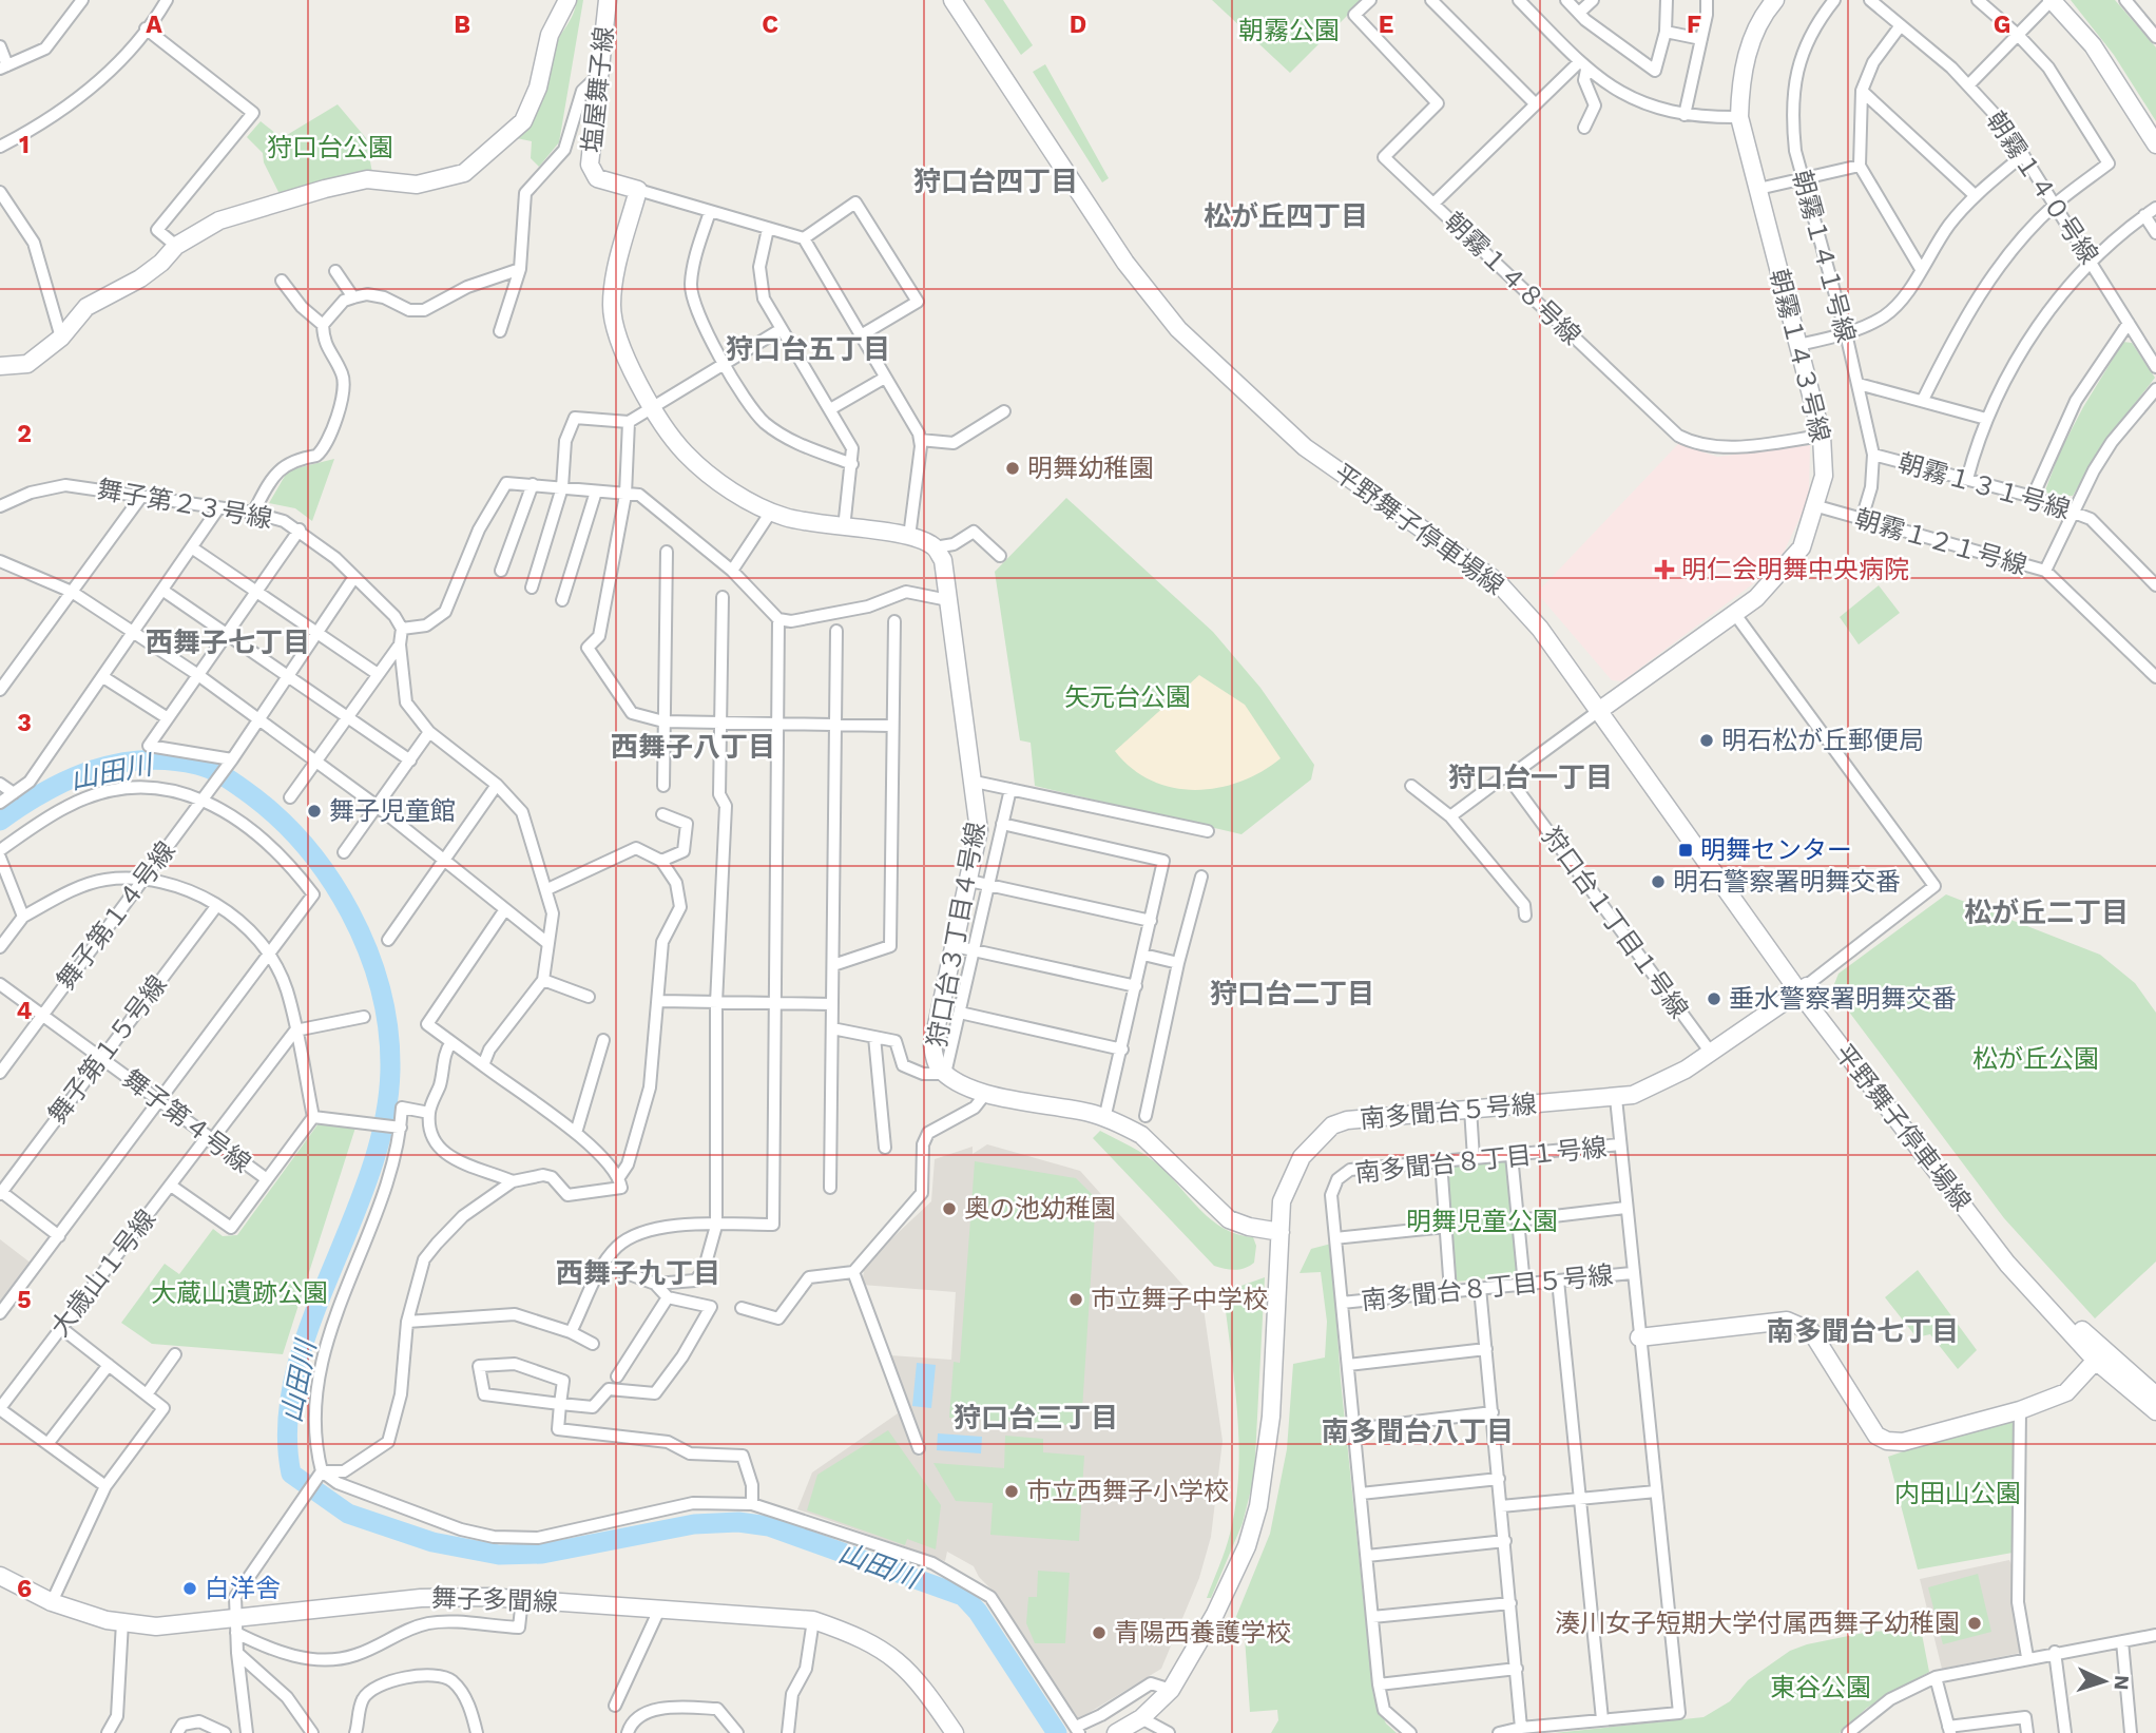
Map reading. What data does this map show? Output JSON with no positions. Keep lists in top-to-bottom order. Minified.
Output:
{"streets":{"street":["塩屋舞子線","朝霧１４０号線","朝霧１４１号線","朝霧１４８号線","朝霧１４３号線","朝霧１３１号線","舞子第２３号線","平野舞子停車場線","朝霧１２１号線","舞子第１４号線","狩口台１丁目１号線","狩口台３丁目４号線","舞子第１５号線","南多聞台５号線","舞子第４号線","南多聞台８丁目１号線","大歳山１号線","南多聞台８丁目５号線","舞子多聞線"]},"crossings":[["朝霧１４１号線","朝霧１３１号線"],["朝霧１４１号線","朝霧１２１号線"],["朝霧１４８号線","朝霧１４３号線"],["朝霧１４３号線","平野舞子停車場線"],["朝霧１４３号線","朝霧１２１号線"],["舞子第２３号線","舞子第１４号線"],["平野舞子停車場線","南多聞台５号線"],["舞子第１４号線","舞子第４号線"],["狩口台１丁目１号線","南多聞台５号線"],["狩口台３丁目４号線","南多聞台５号線"],["舞子第１５号線","舞子第４号線"],["南多聞台５号線","南多聞台８丁目１号線"],["舞子第４号線","大歳山１号線"],["南多聞台８丁目１号線","南多聞台８丁目５号線"]],"districts":["狩口台四丁目","松が丘四丁目","狩口台五丁目","西舞子七丁目","西舞子八丁目","狩口台一丁目","松が丘二丁目","狩口台二丁目","西舞子九丁目","南多聞台七丁目","狩口台三丁目","南多聞台八丁目"],"water":["山田川"],"parks":["朝霧公園","狩口台公園","矢元台公園","松が丘公園","明舞児童公園","大蔵山遺跡公園","内田山公園","東谷公園"],"places":{"other":["明舞幼稚園","明石松が丘郵便局","舞子児童館","明石警察署明舞交番","垂水警察署明舞交番","奥の池幼稚園","市立舞子中学校","市立西舞子小学校","白洋舎","湊川女子短期大学付属西舞子幼稚園","青陽西養護学校"],"health":["明仁会明舞中央病院"],"transit":["明舞センター"]},"north":"right","grid":{"columns":["A","B","C","D","E","F","G"],"rows":["1","2","3","4","5","6"]}}
